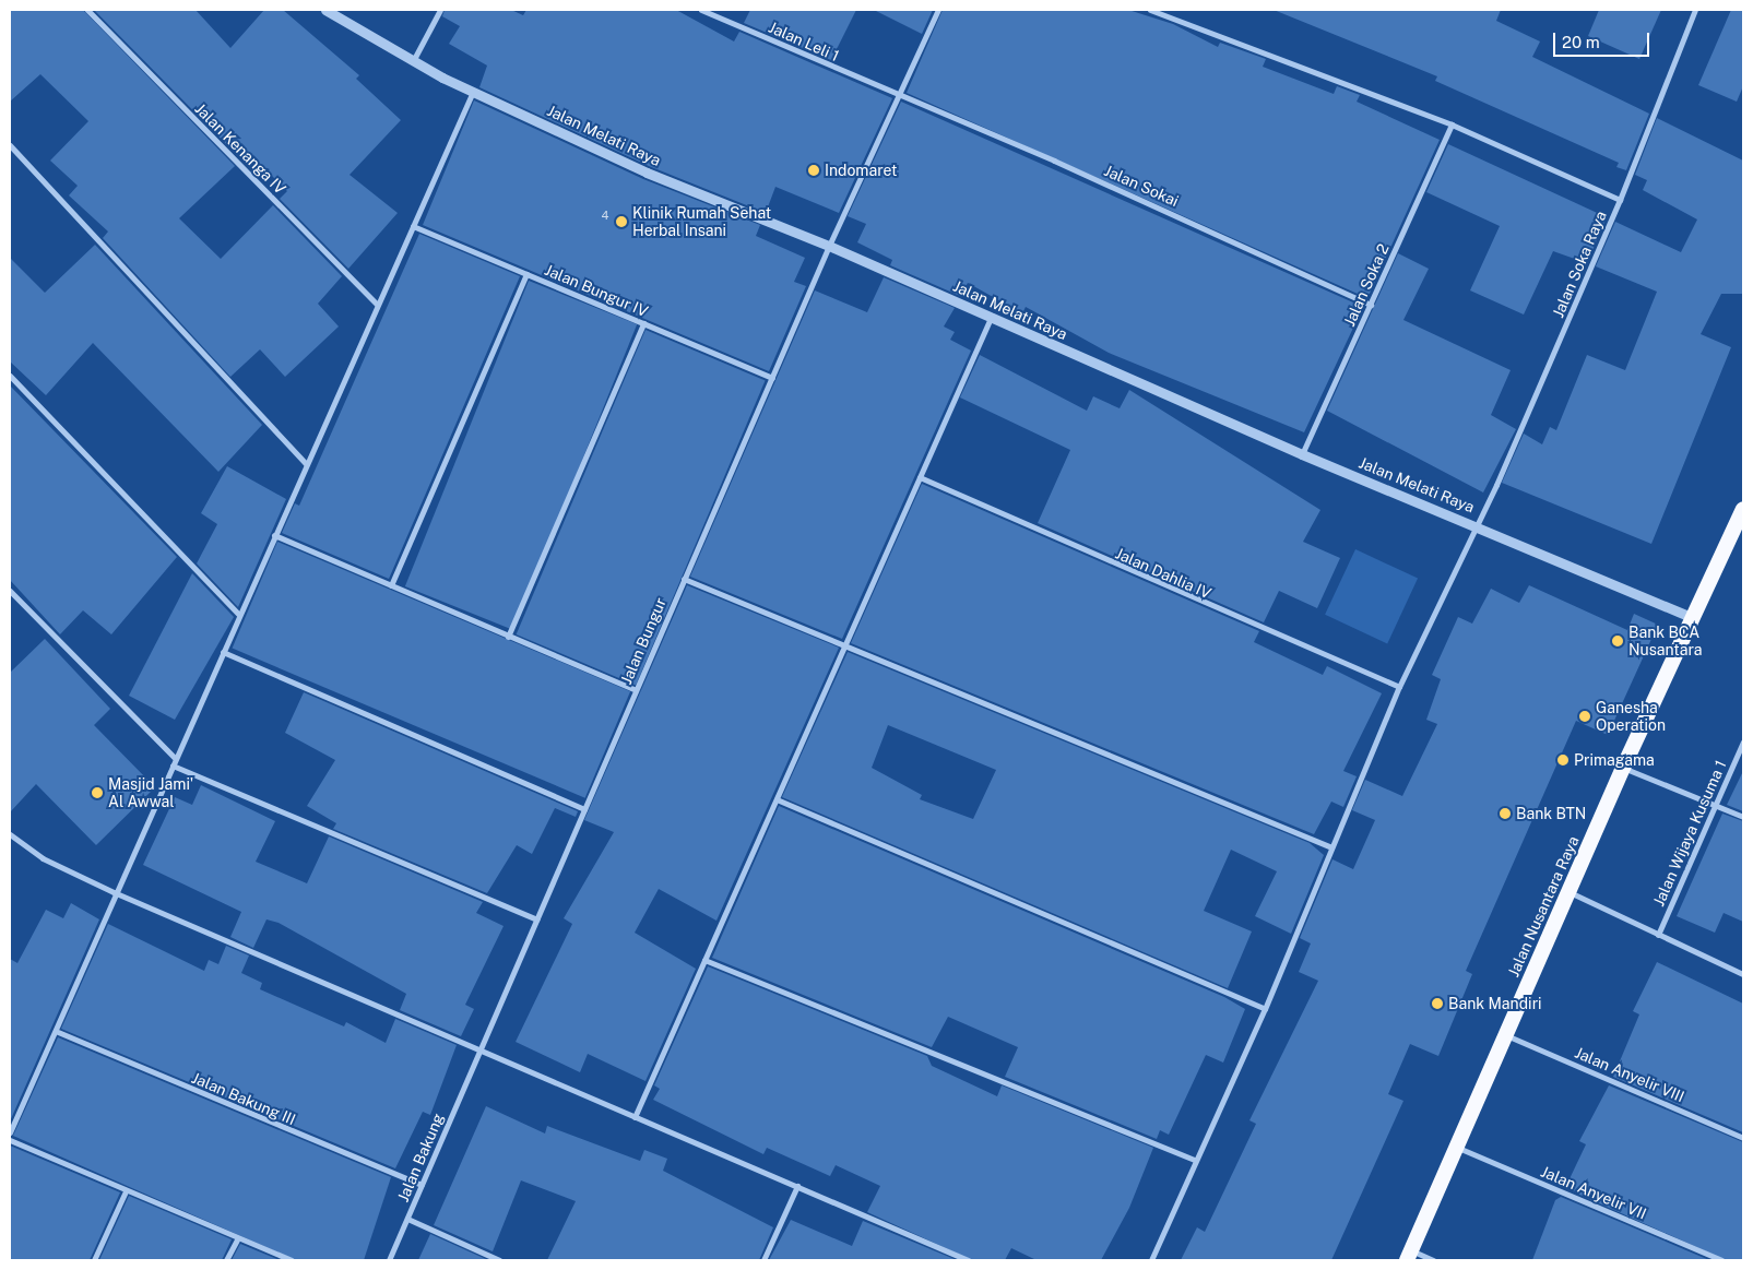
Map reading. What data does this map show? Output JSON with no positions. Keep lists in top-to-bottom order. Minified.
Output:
{"streets":{"highway":["Jalan Nusantara Raya"],"street":["Jalan Leli 1","Jalan Melati Raya","Jalan Kenanga IV","Jalan Sokai","Jalan Soka Raya","Jalan Soka 2","Jalan Bungur IV","Jalan Dahlia IV","Jalan Bungur","Jalan Wijaya Kusuma 1","Jalan Anyelir VIII","Jalan Bakung III","Jalan Bakung","Jalan Anyelir VII"]},"crossings":[["Jalan Leli 1","Jalan Sokai"],["Jalan Leli 1","Jalan Bungur"],["Jalan Melati Raya","Jalan Soka Raya"],["Jalan Melati Raya","Jalan Soka 2"],["Jalan Melati Raya","Jalan Bungur"],["Jalan Melati Raya","Jalan Nusantara Raya"],["Jalan Sokai","Jalan Soka 2"],["Jalan Sokai","Jalan Bungur"],["Jalan Soka Raya","Jalan Dahlia IV"],["Jalan Bungur IV","Jalan Bungur"],["Jalan Bungur","Jalan Bakung"],["Jalan Nusantara Raya","Jalan Anyelir VIII"],["Jalan Nusantara Raya","Jalan Anyelir VII"],["Jalan Bakung III","Jalan Bakung"]],"places":["Indomaret","Klinik Rumah Sehat Herbal Insani","Bank BCA Nusantara","Ganesha Operation","Primagama","Masjid Jami' Al Awwal","Bank BTN","Bank Mandiri"],"house_numbers":["4"],"scale_bar":"20 m"}
